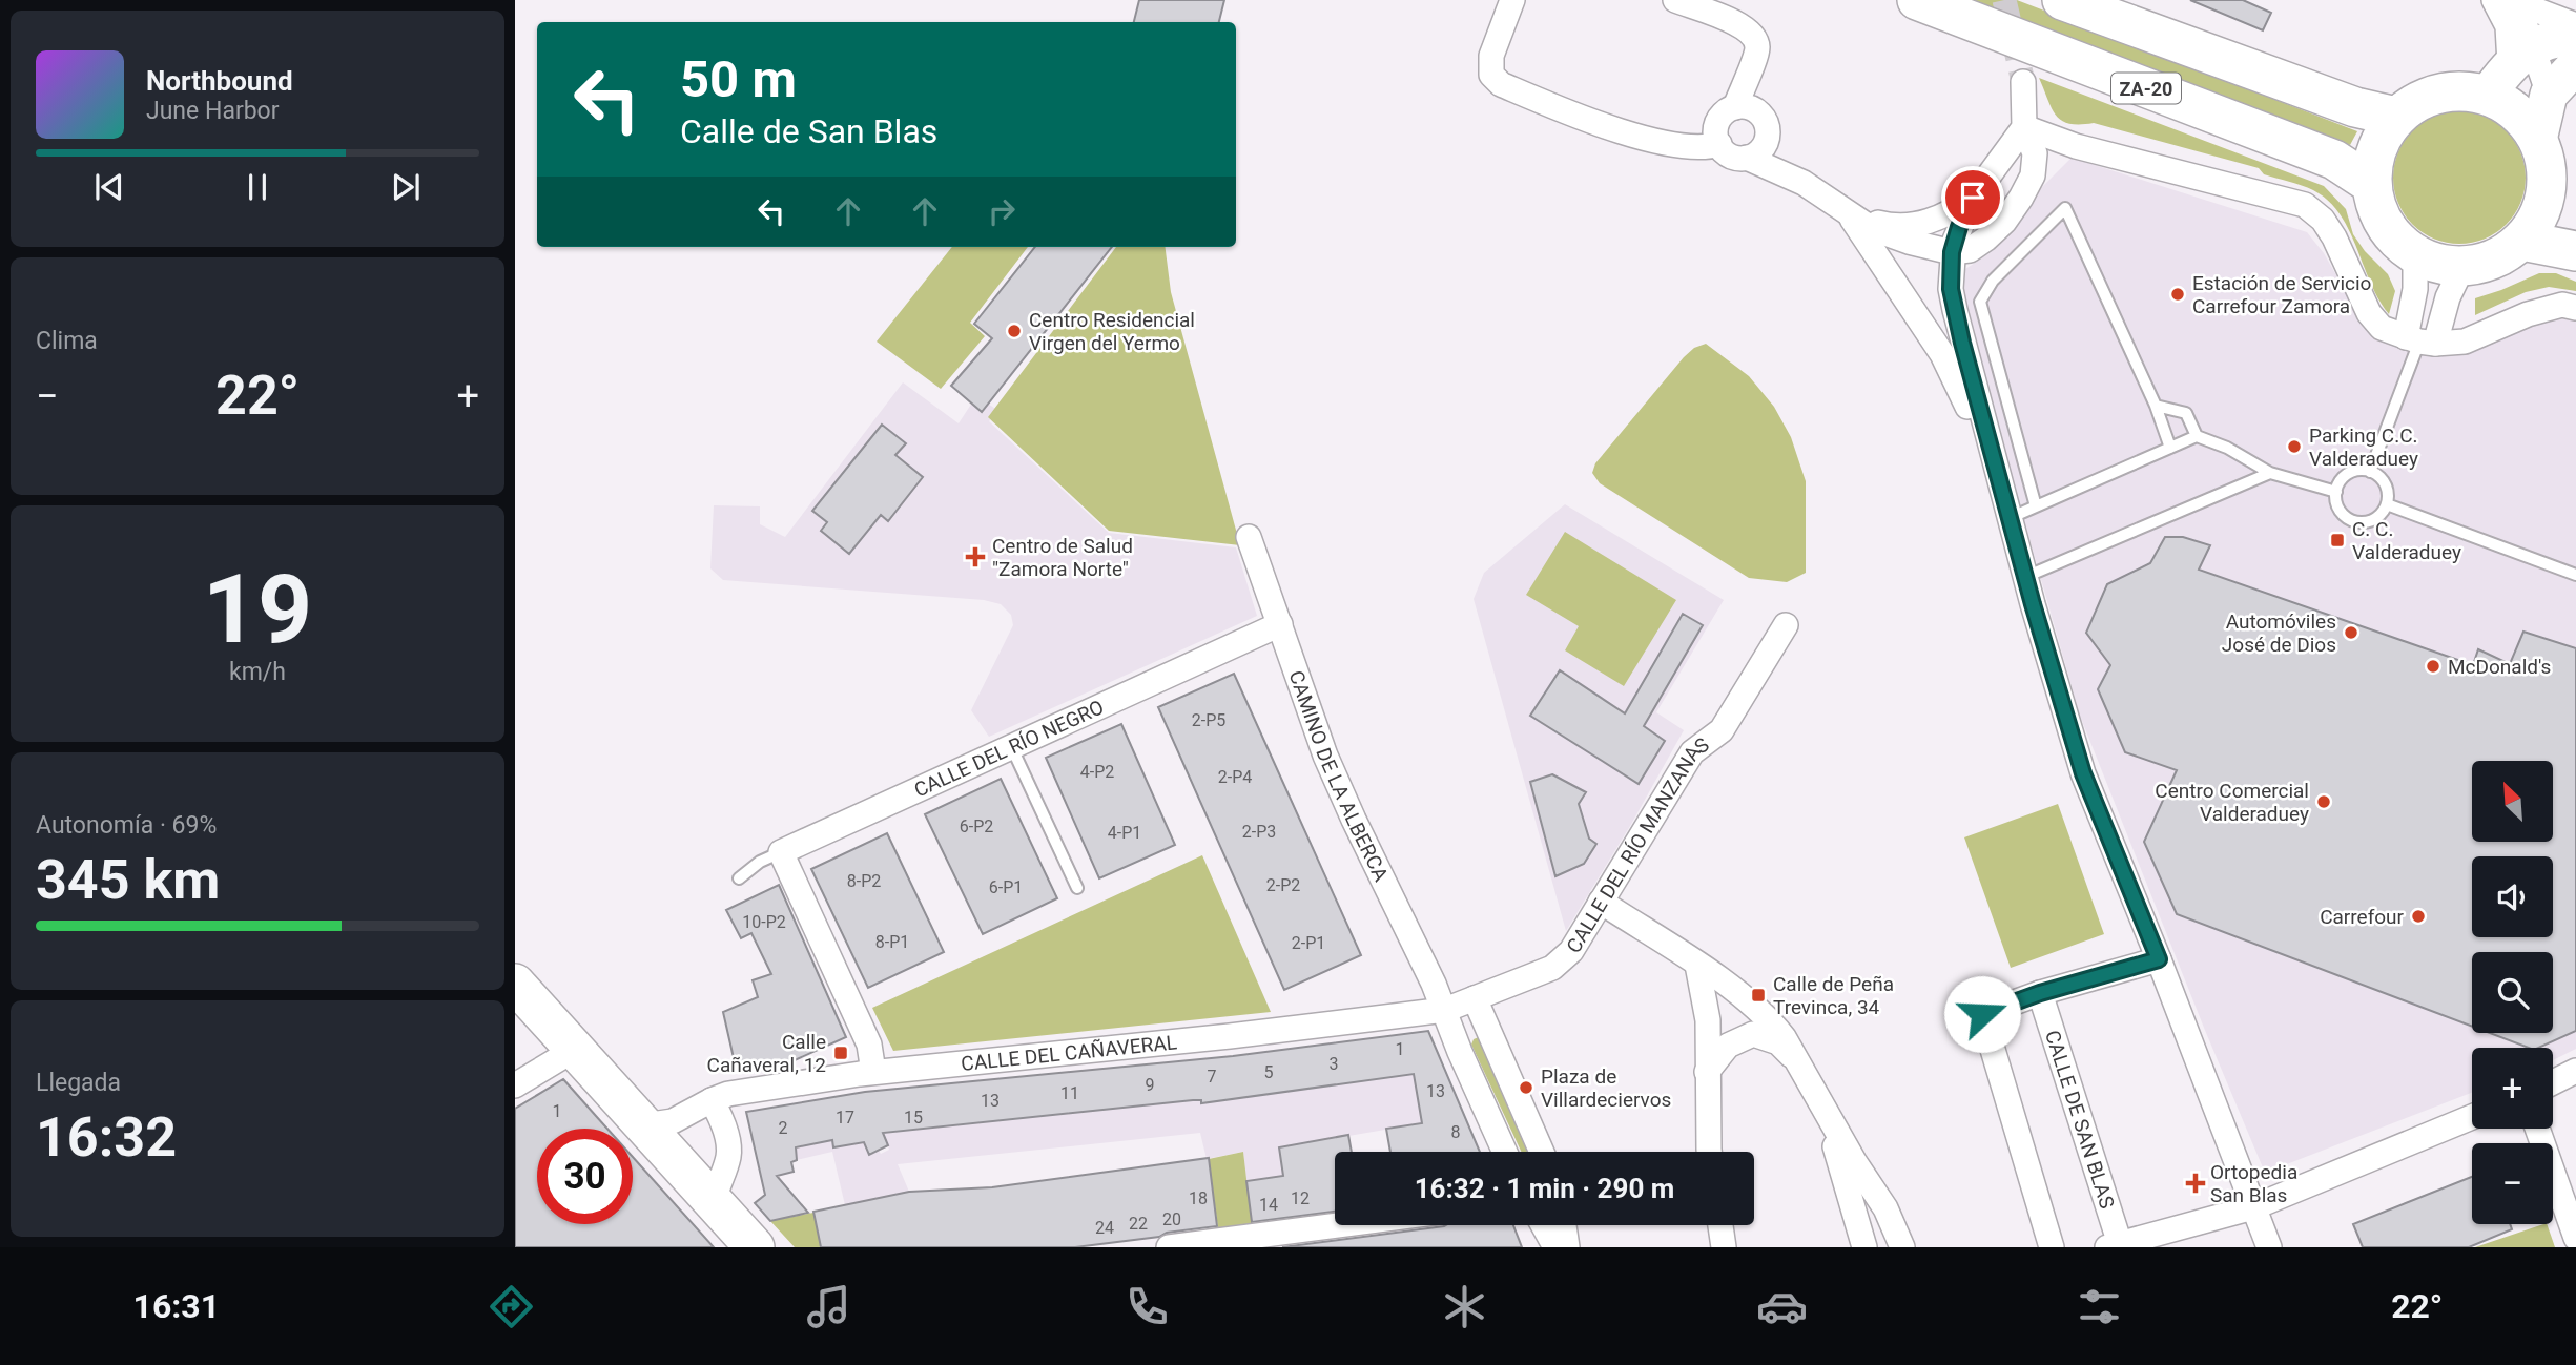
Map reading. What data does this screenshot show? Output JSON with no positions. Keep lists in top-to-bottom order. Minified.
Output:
{"streets":{"highway":["ZA-20"],"street":["CALLE DEL RÍO NEGRO","CAMINO DE LA ALBERCA","CALLE DEL RÍO MANZANAS","CALLE DEL CAÑAVERAL","CALLE DE SAN BLAS"]},"crossings":[["CALLE DEL RÍO NEGRO","CAMINO DE LA ALBERCA"],["CAMINO DE LA ALBERCA","CALLE DEL RÍO MANZANAS"],["CAMINO DE LA ALBERCA","CALLE DEL CAÑAVERAL"],["CALLE DEL RÍO MANZANAS","CALLE DEL CAÑAVERAL"]],"places":{"other":["Estación de Servicio Carrefour Zamora","Centro Residencial Virgen del Yermo","Parking C.C. Valderaduey","Automóviles José de Dios","McDonald's","Centro Comercial Valderaduey","Carrefour","Plaza de Villardeciervos"],"transit":["C. C. Valderaduey","Calle de Peña Trevinca, 34","Calle Cañaveral, 12"],"health":["Centro de Salud \"Zamora Norte\"","Ortopedia San Blas"]},"house_numbers":["2-P5","4-P2","2-P4","6-P2","2-P3","4-P1","8-P2","2-P2","6-P1","10-P2","8-P1","2-P1","1","3","5","7","9","13","11","13","1","17","15","2","8","18","12","14","20","22","24"],"north":"top left","page":{"turn":["50 m","Calle de San Blas"],"song":["Northbound","June Harbor"],"tile":["Clima",["19","km/h"],["Autonomía · 69%","345 km"],["Llegada","16:32"]],"heat":["−","22°","+"],"map_buttons":["+","−"],"limit":"30","trip":"16:32 · 1 min · 290 m","tabs":["16:31","22°"]}}
